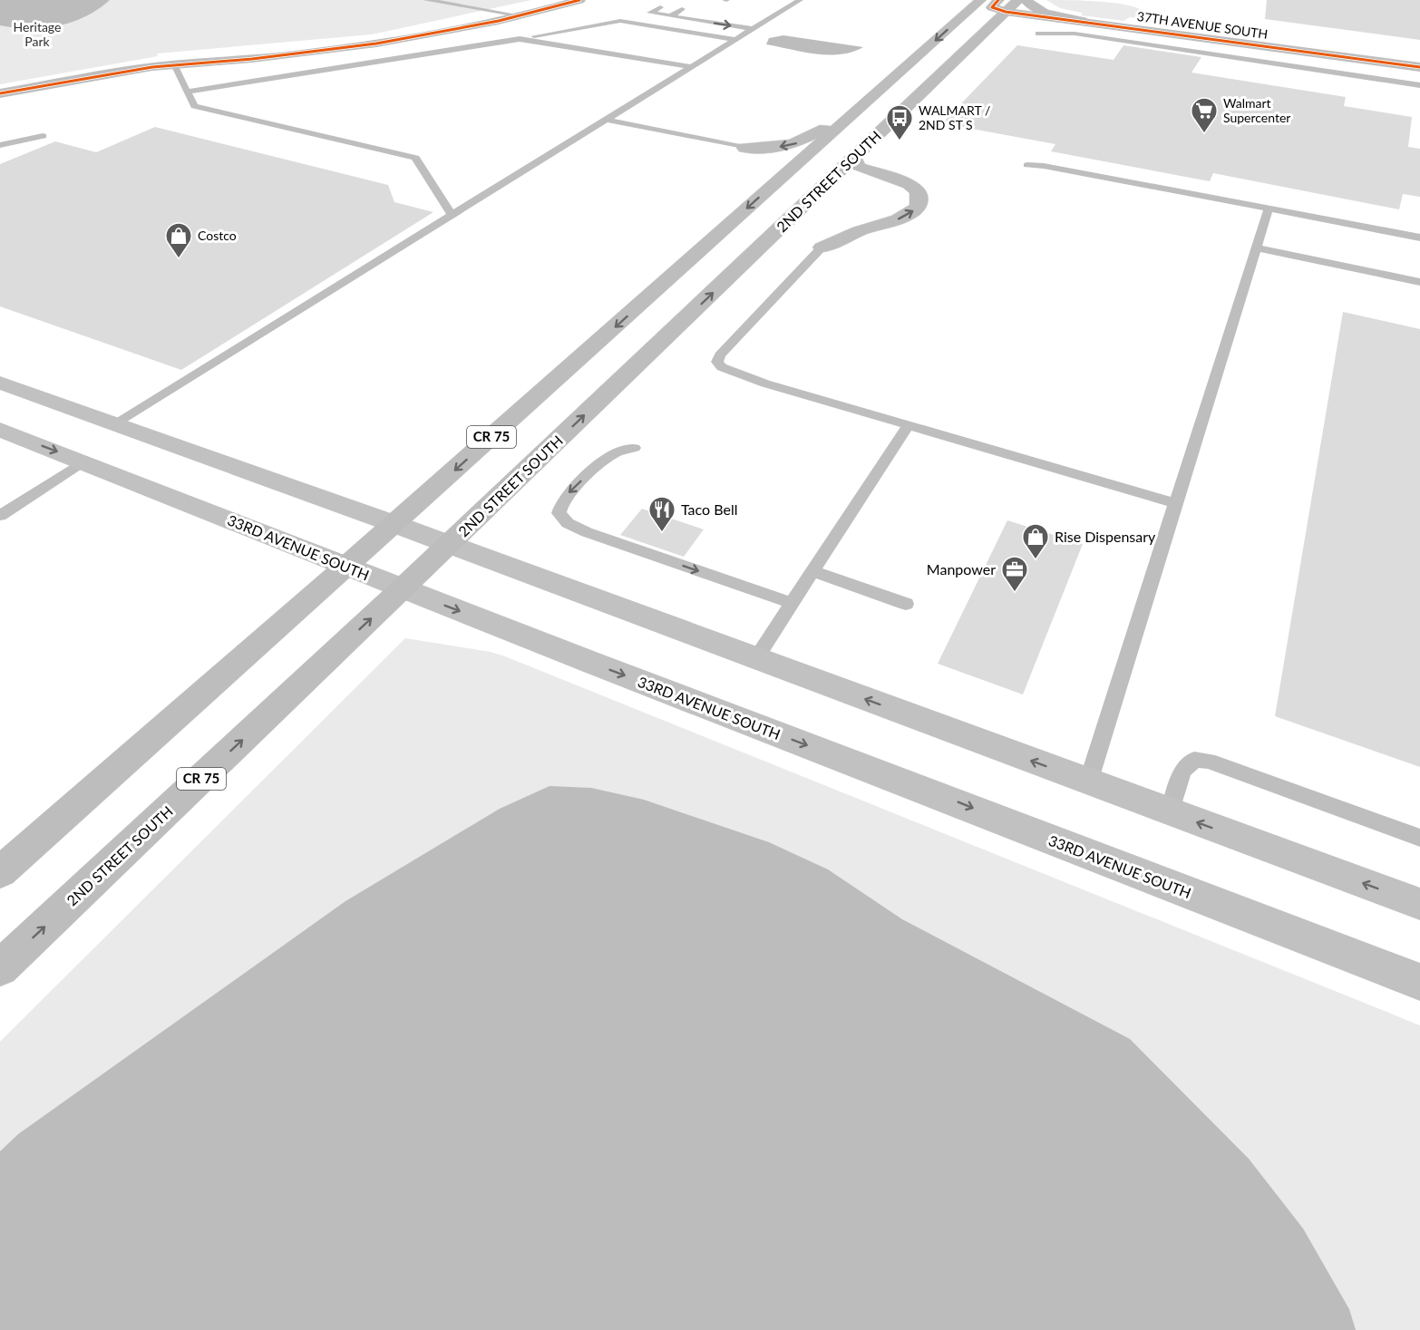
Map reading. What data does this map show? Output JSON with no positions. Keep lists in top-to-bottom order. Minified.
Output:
{"streets":{"main road":["2ND STREET SOUTH","CR 75","33RD AVENUE SOUTH"],"street":["37TH AVENUE SOUTH"]},"crossings":[["37TH AVENUE SOUTH","2ND STREET SOUTH"],["2ND STREET SOUTH","33RD AVENUE SOUTH"]],"parks":["Heritage Park"],"places":{"supermarket":["Walmart Supercenter"],"bus stop":["WALMART / 2ND ST S"],"shop":["Costco","Rise Dispensary"],"restaurant":["Taco Bell"],"office":["Manpower"]}}
